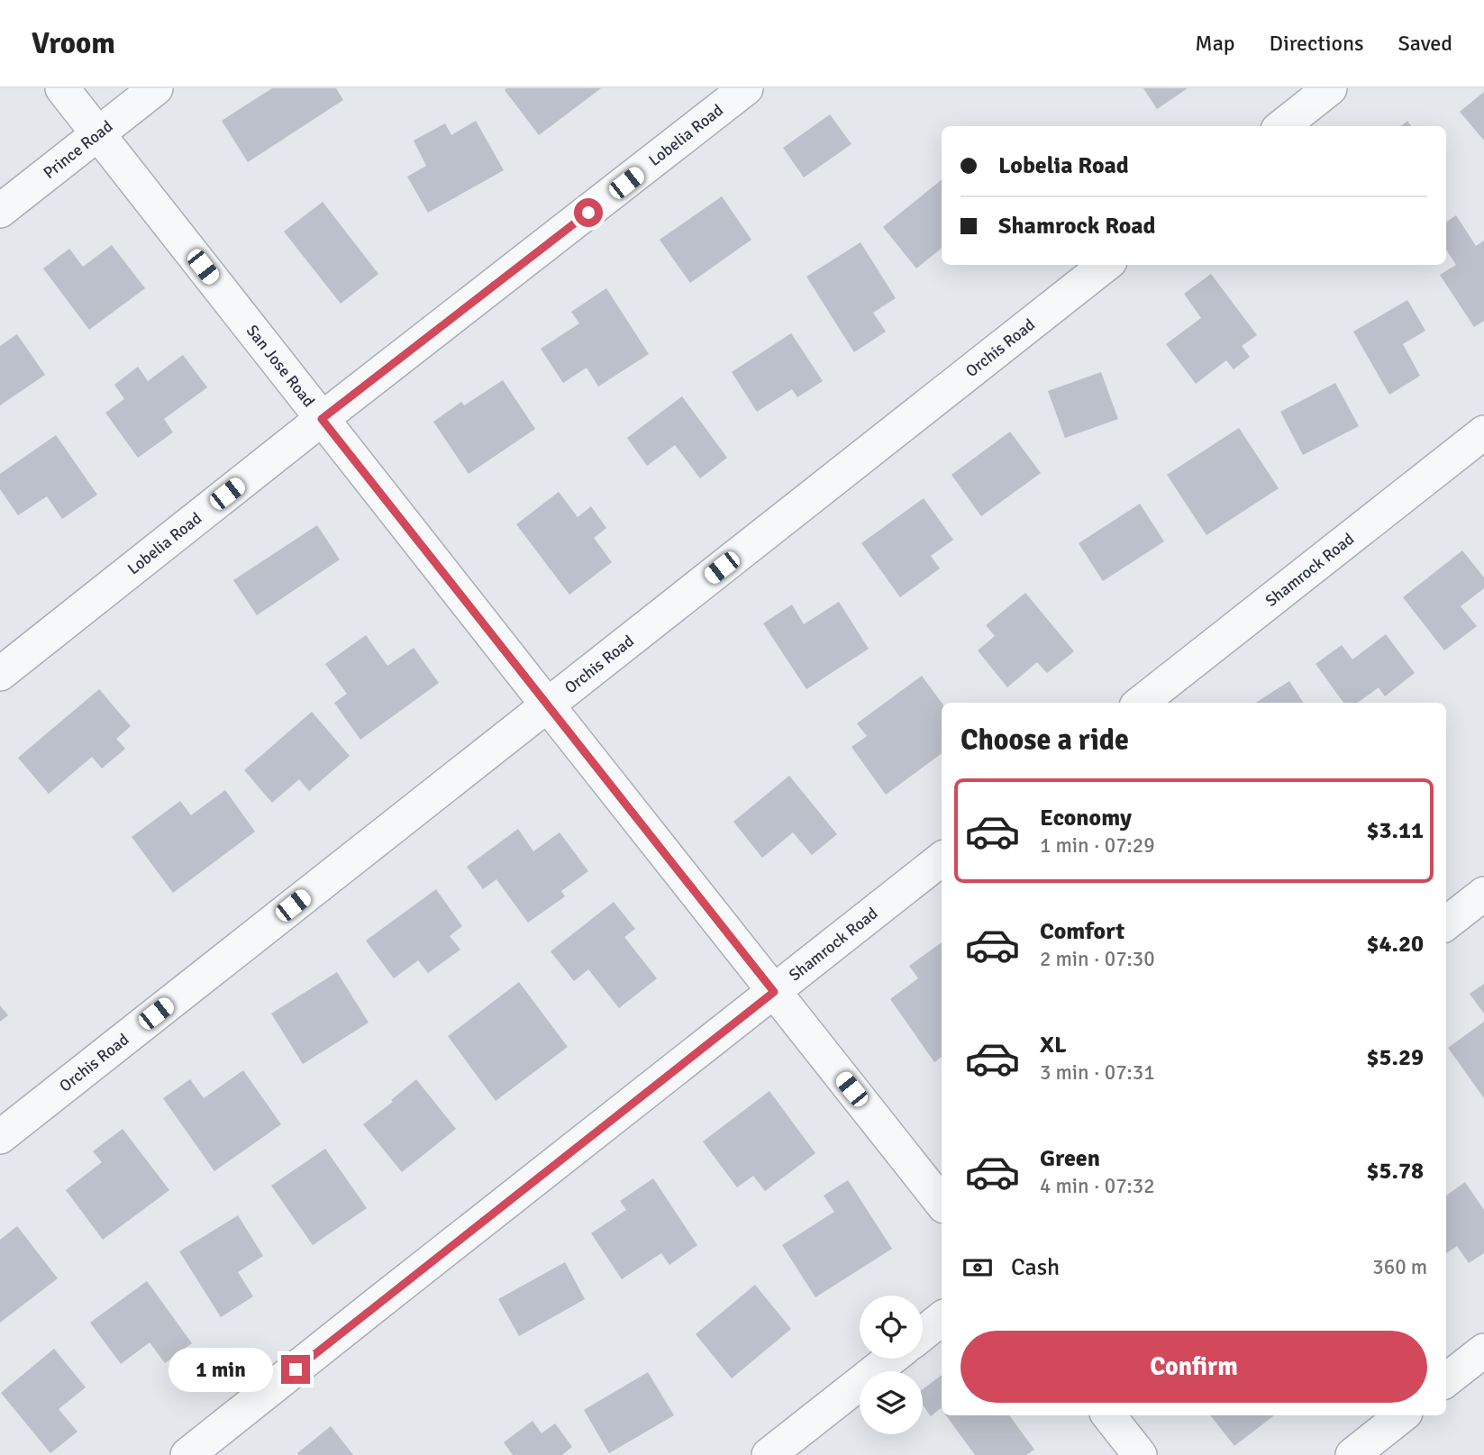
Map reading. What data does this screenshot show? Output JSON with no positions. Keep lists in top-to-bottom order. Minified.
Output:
{"streets":{"street":["Lobelia Road","Prince Road","Orchis Road","San Jose Road","Shamrock Road"]},"crossings":[["Lobelia Road","San Jose Road"],["Prince Road","San Jose Road"],["Orchis Road","San Jose Road"],["San Jose Road","Shamrock Road"]],"page":{"header":"Vroom","nav":["Map","Directions","Saved"],"banner":["Lobelia Road","Shamrock Road"],"heading":"Choose a ride","list":[{"name":"Economy","note":"1 min · 07:29","value":"$3.11"},{"name":"Comfort","note":"2 min · 07:30","value":"$4.20"},{"name":"XL","note":"3 min · 07:31","value":"$5.29"},{"name":"Green","note":"4 min · 07:32","value":"$5.78"}],"pay":["Cash","360 m"],"buttons":"Confirm","bubble":"1 min"}}
